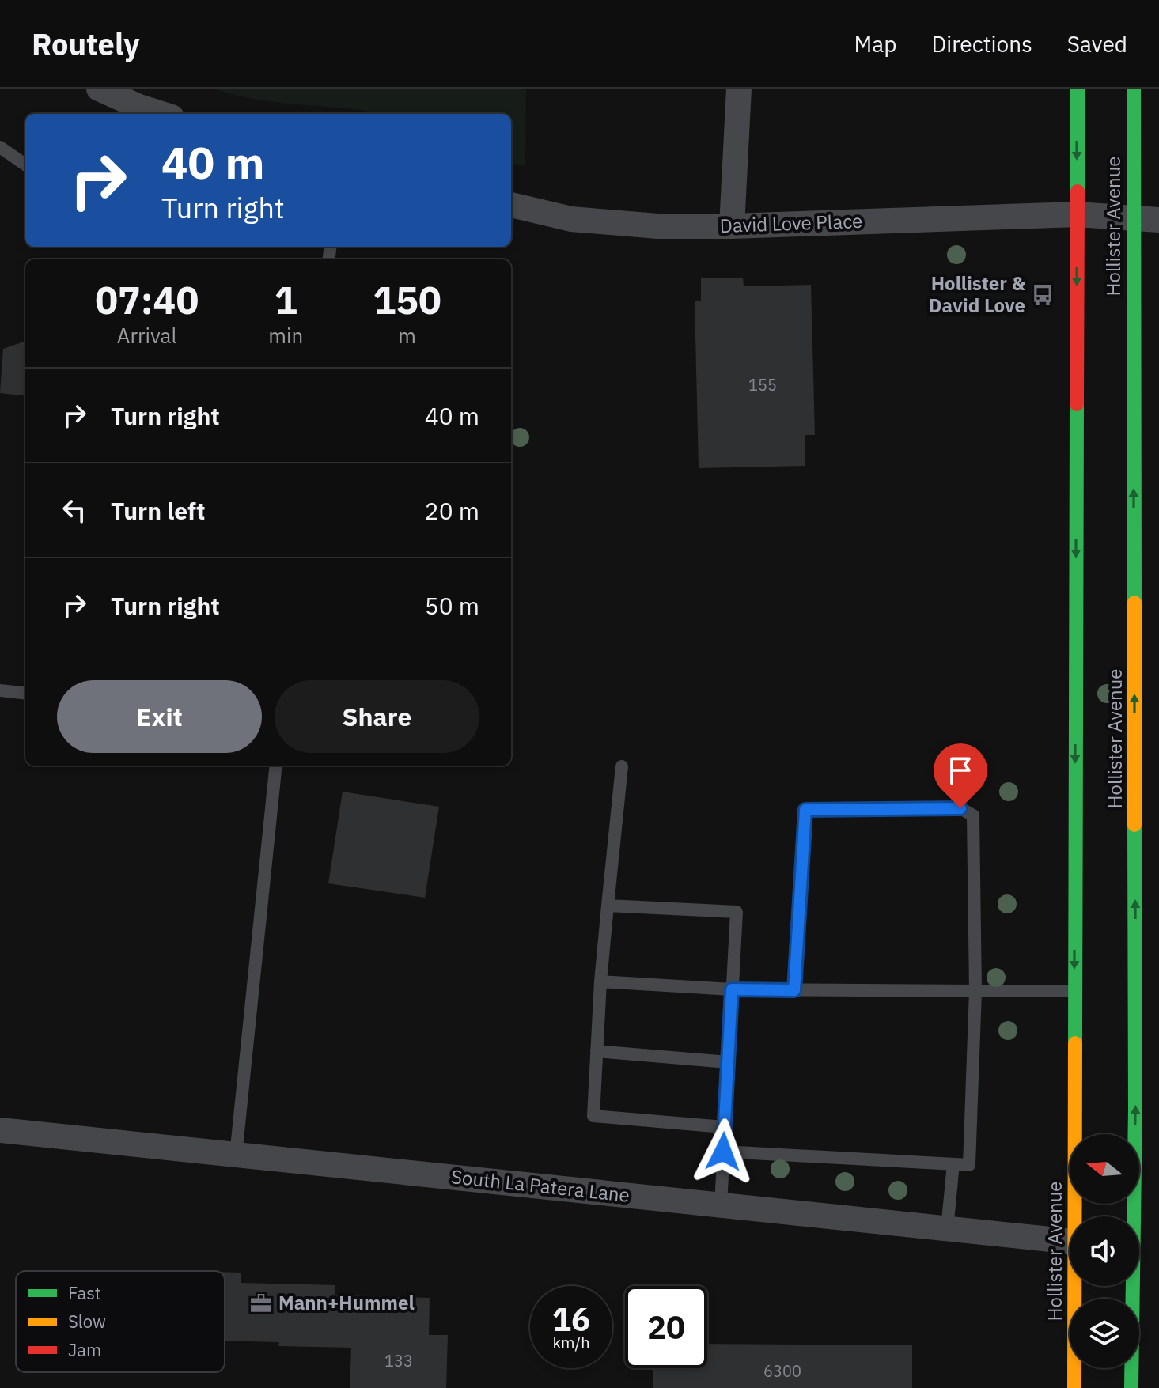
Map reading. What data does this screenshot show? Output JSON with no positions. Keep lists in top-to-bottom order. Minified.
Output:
{"streets":{"main road":["Hollister Avenue"],"street":["David Love Place","South La Patera Lane"]},"crossings":[["David Love Place","Hollister Avenue"]],"places":{"bus stop":["Hollister & David Love"],"office":["Mann+Hummel"]},"house_numbers":["155","133","6300"],"legend":["Fast","Slow","Jam"],"north":"left","page":{"header":"Routely","nav":["Map","Directions","Saved"],"turn":["40 m","Turn right"],"eta":["07:40","Arrival","1","min","150","m"],"list":[{"name":"Turn right","value":"40 m"},{"name":"Turn left","value":"20 m"},{"name":"Turn right","value":"50 m"}],"buttons":["Exit","Share"],"speed":"16 km/h","limit":"20"}}
